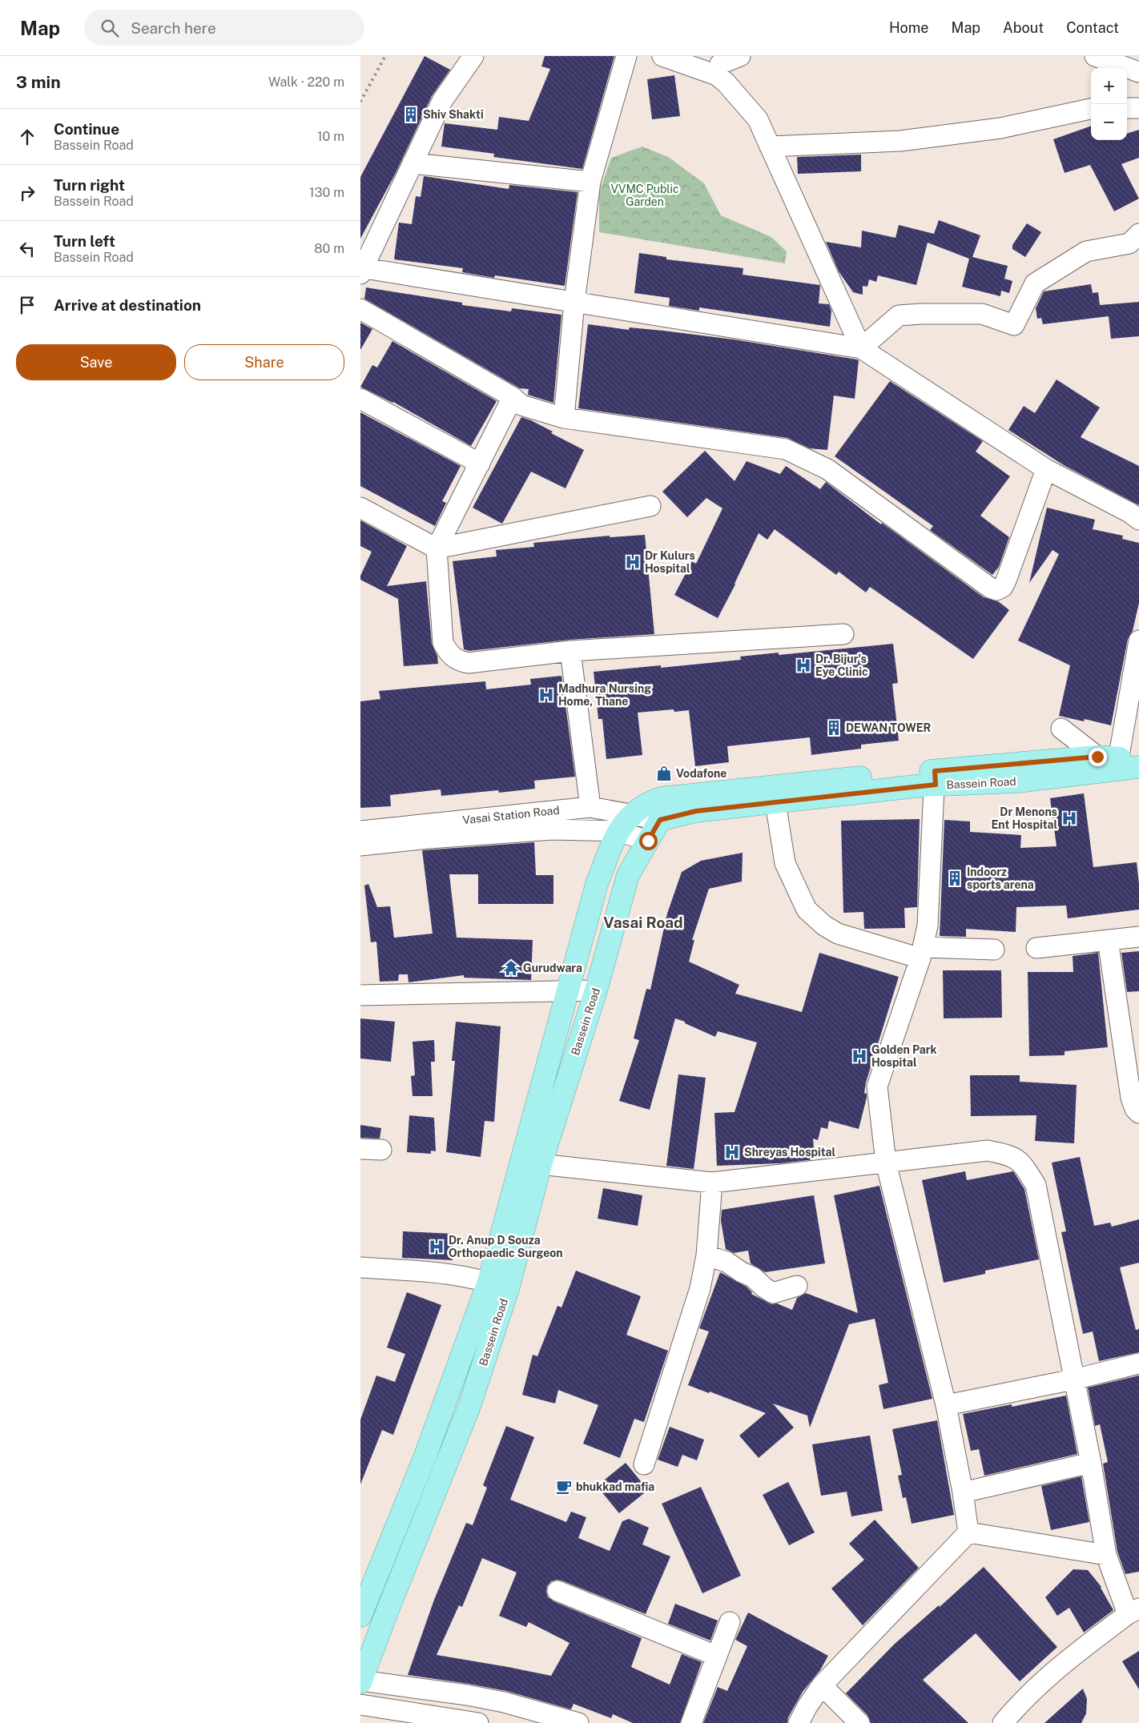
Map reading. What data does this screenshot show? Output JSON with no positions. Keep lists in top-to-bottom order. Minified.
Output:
{"streets":{"main road":["Bassein Road"],"street":["Vasai Station Road"]},"crossings":[["Bassein Road","Vasai Station Road"]],"districts":["Vasai Road"],"parks":["VVMC Public Garden"],"places":{"building":["Shiv Shakti","DEWAN TOWER","Indoorz sports arena"],"hospital":["Dr Kulurs Hospital","Dr. Bijur's Eye Clinic","Madhura Nursing Home, Thane","Dr Menons Ent Hospital","Golden Park Hospital","Shreyas Hospital","Dr. Anup D Souza Orthopaedic Surgeon"],"shop":["Vodafone"],"temple":["Gurudwara"],"cafe":["bhukkad mafia"]},"page":{"header":"Map","search":"Search here","nav":["Home","Map","About","Contact"],"heading":["3 min","Walk · 220 m"],"map_buttons":["+","−"],"list":[["Continue","Bassein Road","10 m"],["Turn right","Bassein Road","130 m"],["Turn left","Bassein Road","80 m"],"Arrive at destination"],"buttons":["Save","Share"]}}
